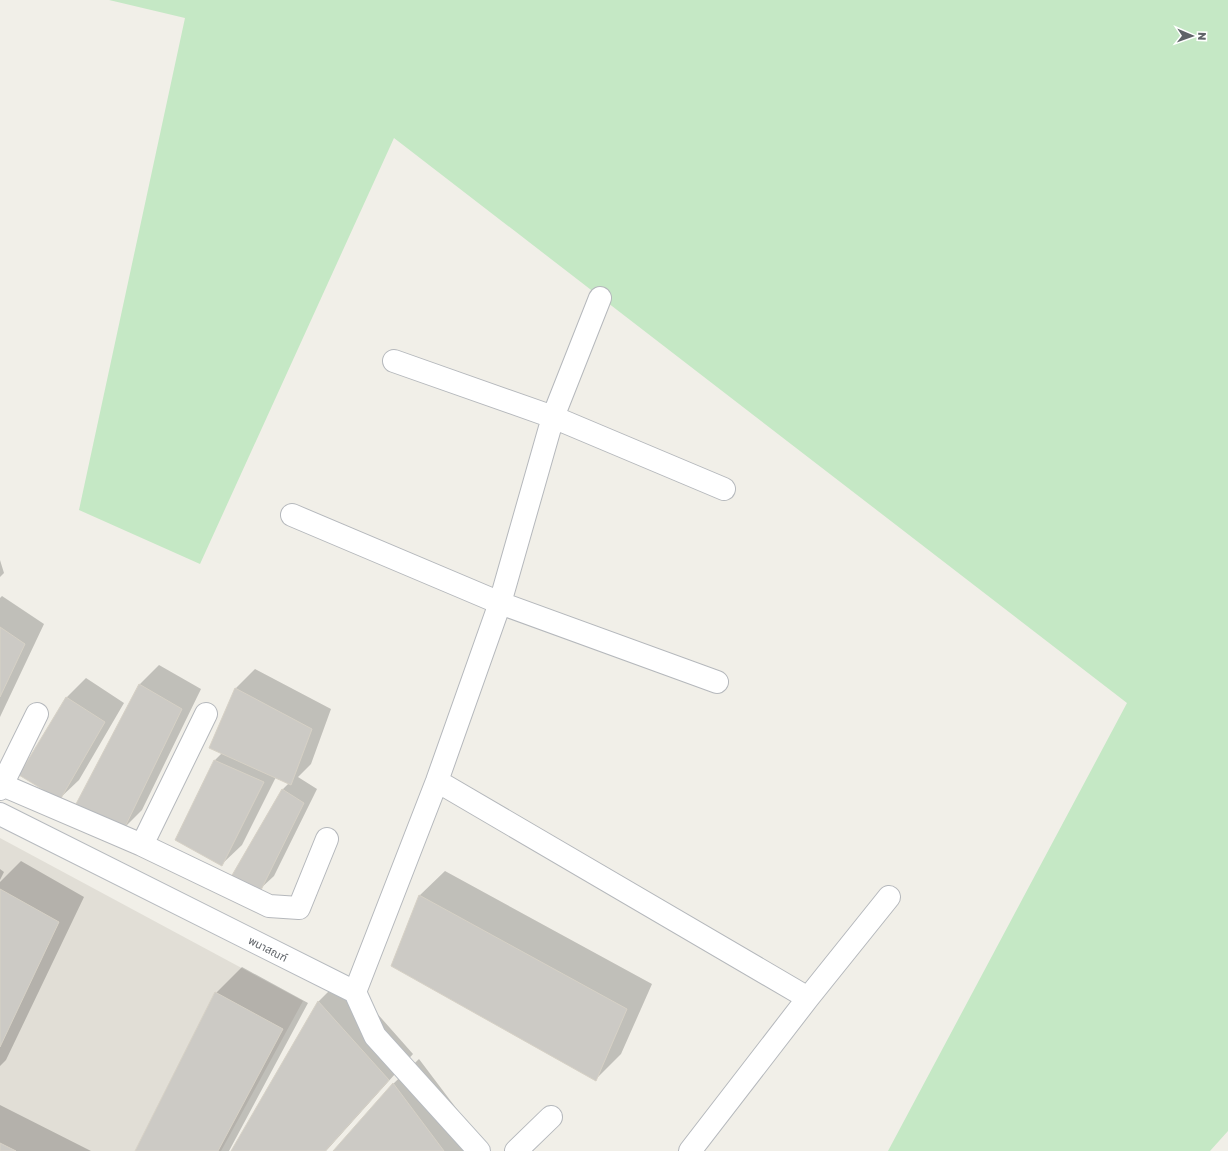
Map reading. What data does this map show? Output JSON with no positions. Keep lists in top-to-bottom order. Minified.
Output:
{"streets":{"street":["พนาสณฑ์"]},"north":"right"}
